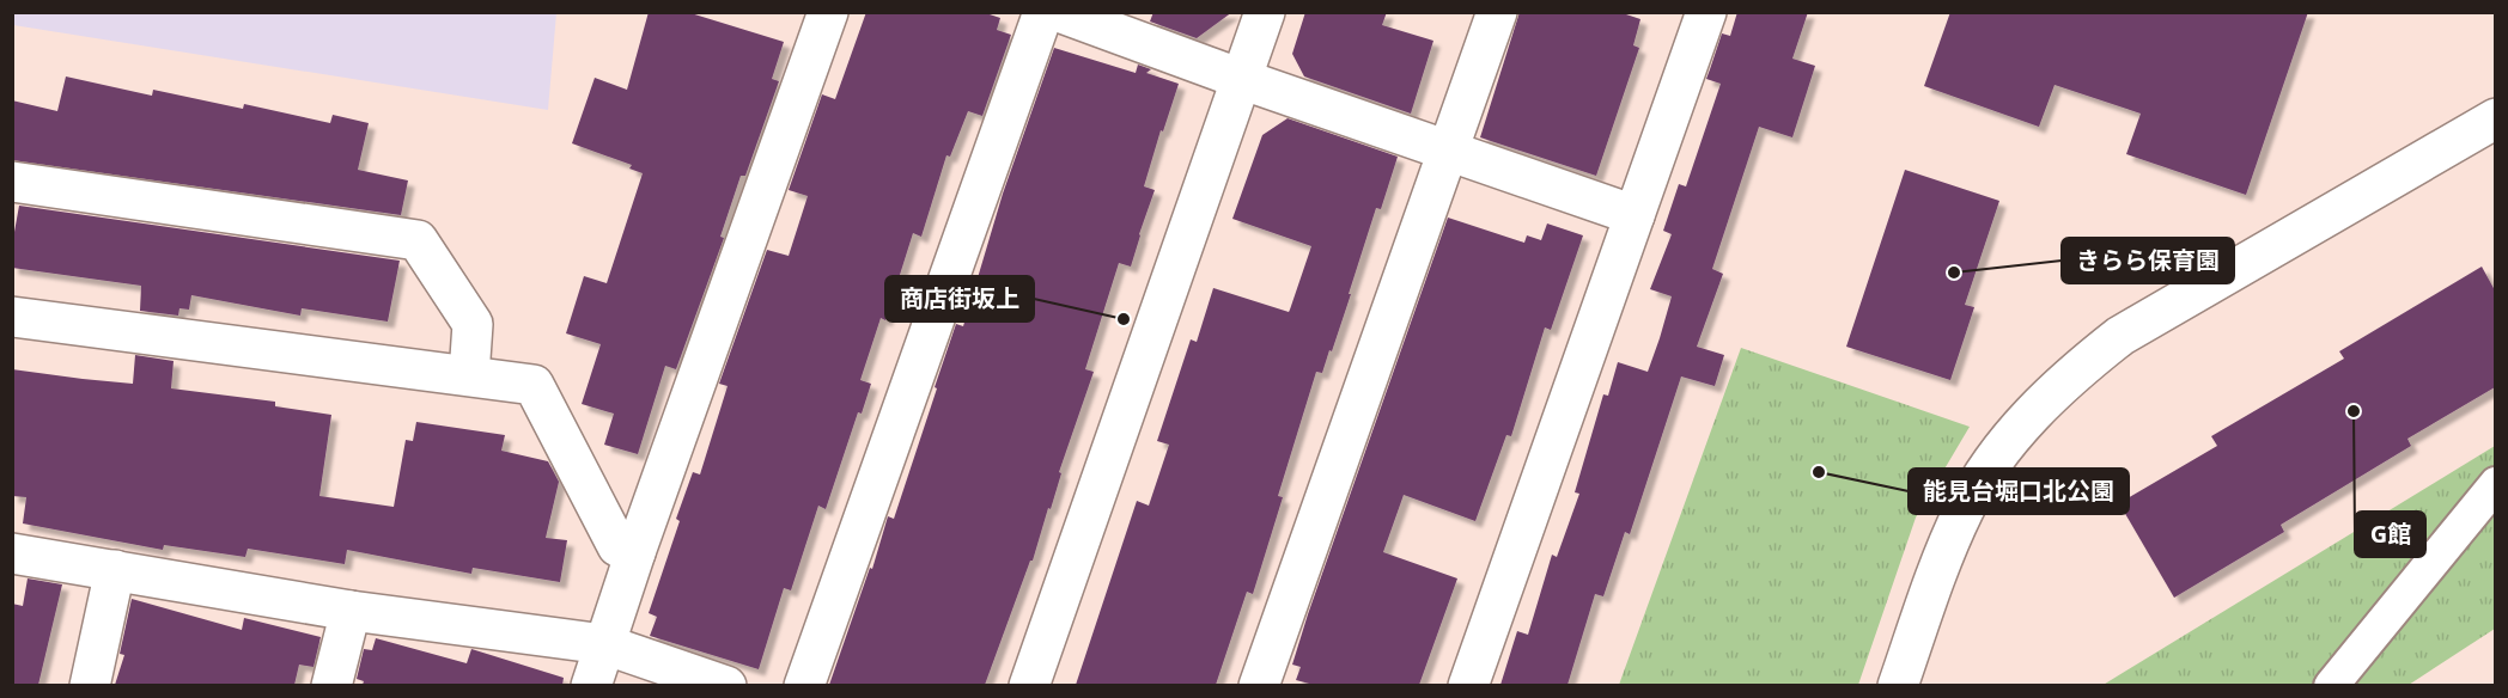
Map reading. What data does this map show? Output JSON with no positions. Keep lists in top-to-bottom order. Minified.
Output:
{"places":["きらら保育園","商店街坂上","G館","能見台堀口北公園"]}
